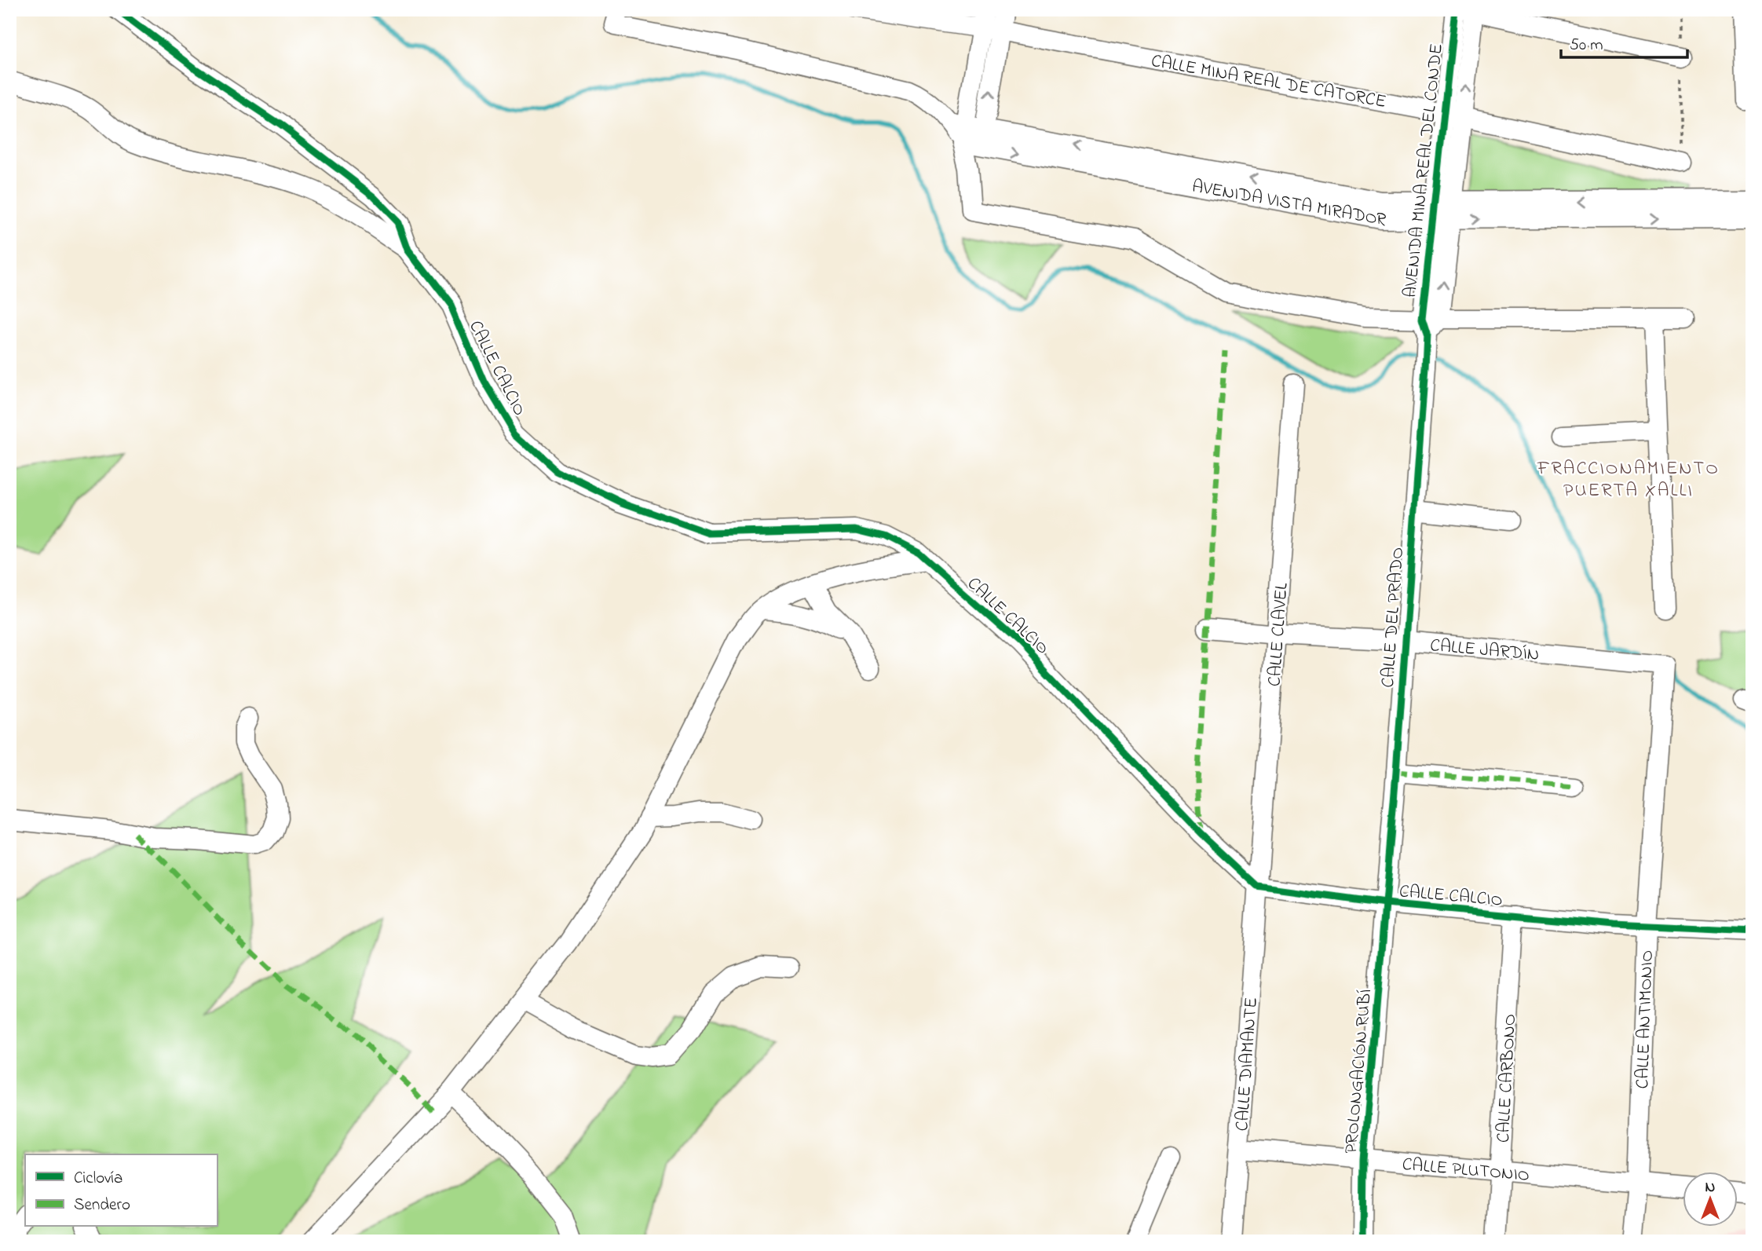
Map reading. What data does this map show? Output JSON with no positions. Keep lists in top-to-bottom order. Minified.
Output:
{"streets":{"street":["CALLE MINA REAL DE CATORCE","AVENIDA MINA REAL DEL CONDE","AVENIDA VISTA MIRADOR","CALLE CALCIO","CALLE DEL PRADO","CALLE CLAVEL","CALLE JARDÍN","CALLE ANTIMONIO","CALLE DIAMANTE","PROLONGACIÓN RUBÍ","CALLE CARBONO","CALLE PLUTONIO"]},"crossings":[["CALLE MINA REAL DE CATORCE","AVENIDA MINA REAL DEL CONDE"],["AVENIDA MINA REAL DEL CONDE","AVENIDA VISTA MIRADOR"],["AVENIDA MINA REAL DEL CONDE","CALLE DEL PRADO"],["CALLE CALCIO","CALLE DEL PRADO"],["CALLE CALCIO","CALLE CLAVEL"],["CALLE CALCIO","CALLE ANTIMONIO"],["CALLE CALCIO","CALLE DIAMANTE"],["CALLE CALCIO","PROLONGACIÓN RUBÍ"],["CALLE CALCIO","CALLE CARBONO"],["CALLE DEL PRADO","CALLE JARDÍN"],["CALLE DEL PRADO","PROLONGACIÓN RUBÍ"],["CALLE CLAVEL","CALLE JARDÍN"],["CALLE CLAVEL","CALLE DIAMANTE"],["CALLE JARDÍN","CALLE ANTIMONIO"],["CALLE ANTIMONIO","CALLE PLUTONIO"],["CALLE DIAMANTE","CALLE PLUTONIO"],["PROLONGACIÓN RUBÍ","CALLE PLUTONIO"],["CALLE CARBONO","CALLE PLUTONIO"]],"districts":["FRACCIONAMIENTO PUERTA XALLI"],"legend":["Ciclovía","Sendero"],"scale_bar":"50 m","north":"top"}
